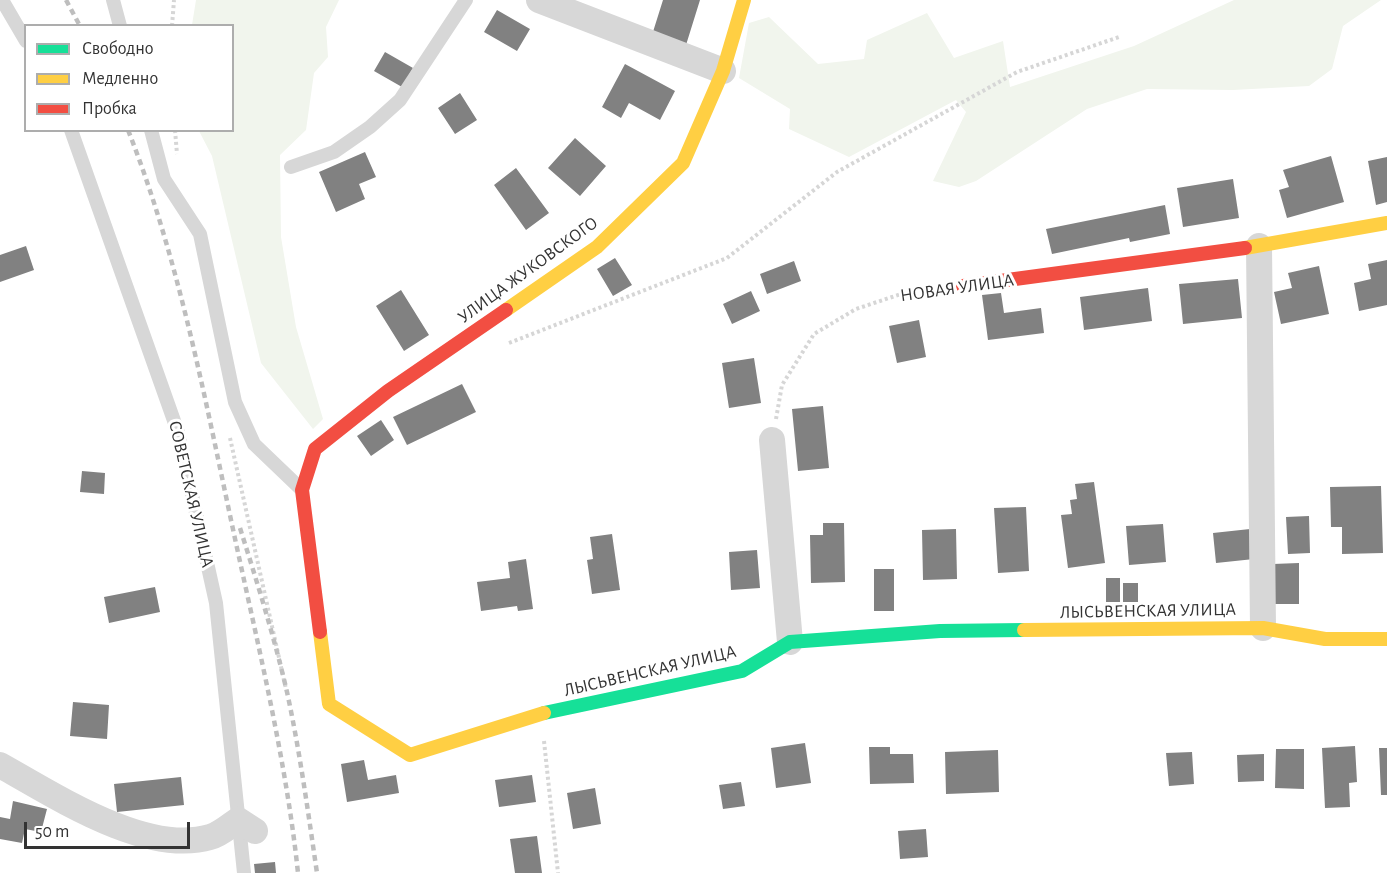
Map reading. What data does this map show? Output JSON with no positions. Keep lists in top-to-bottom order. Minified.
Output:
{"streets":{"street":["УЛИЦА ЖУКОВСКОГО","НОВАЯ УЛИЦА","ЛЫСЬВЕНСКАЯ УЛИЦА"],"lane":["СОВЕТСКАЯ УЛИЦА"]},"crossings":[["УЛИЦА ЖУКОВСКОГО","ЛЫСЬВЕНСКАЯ УЛИЦА"]],"legend":["Свободно","Медленно","Пробка"],"scale_bar":"50 m"}
